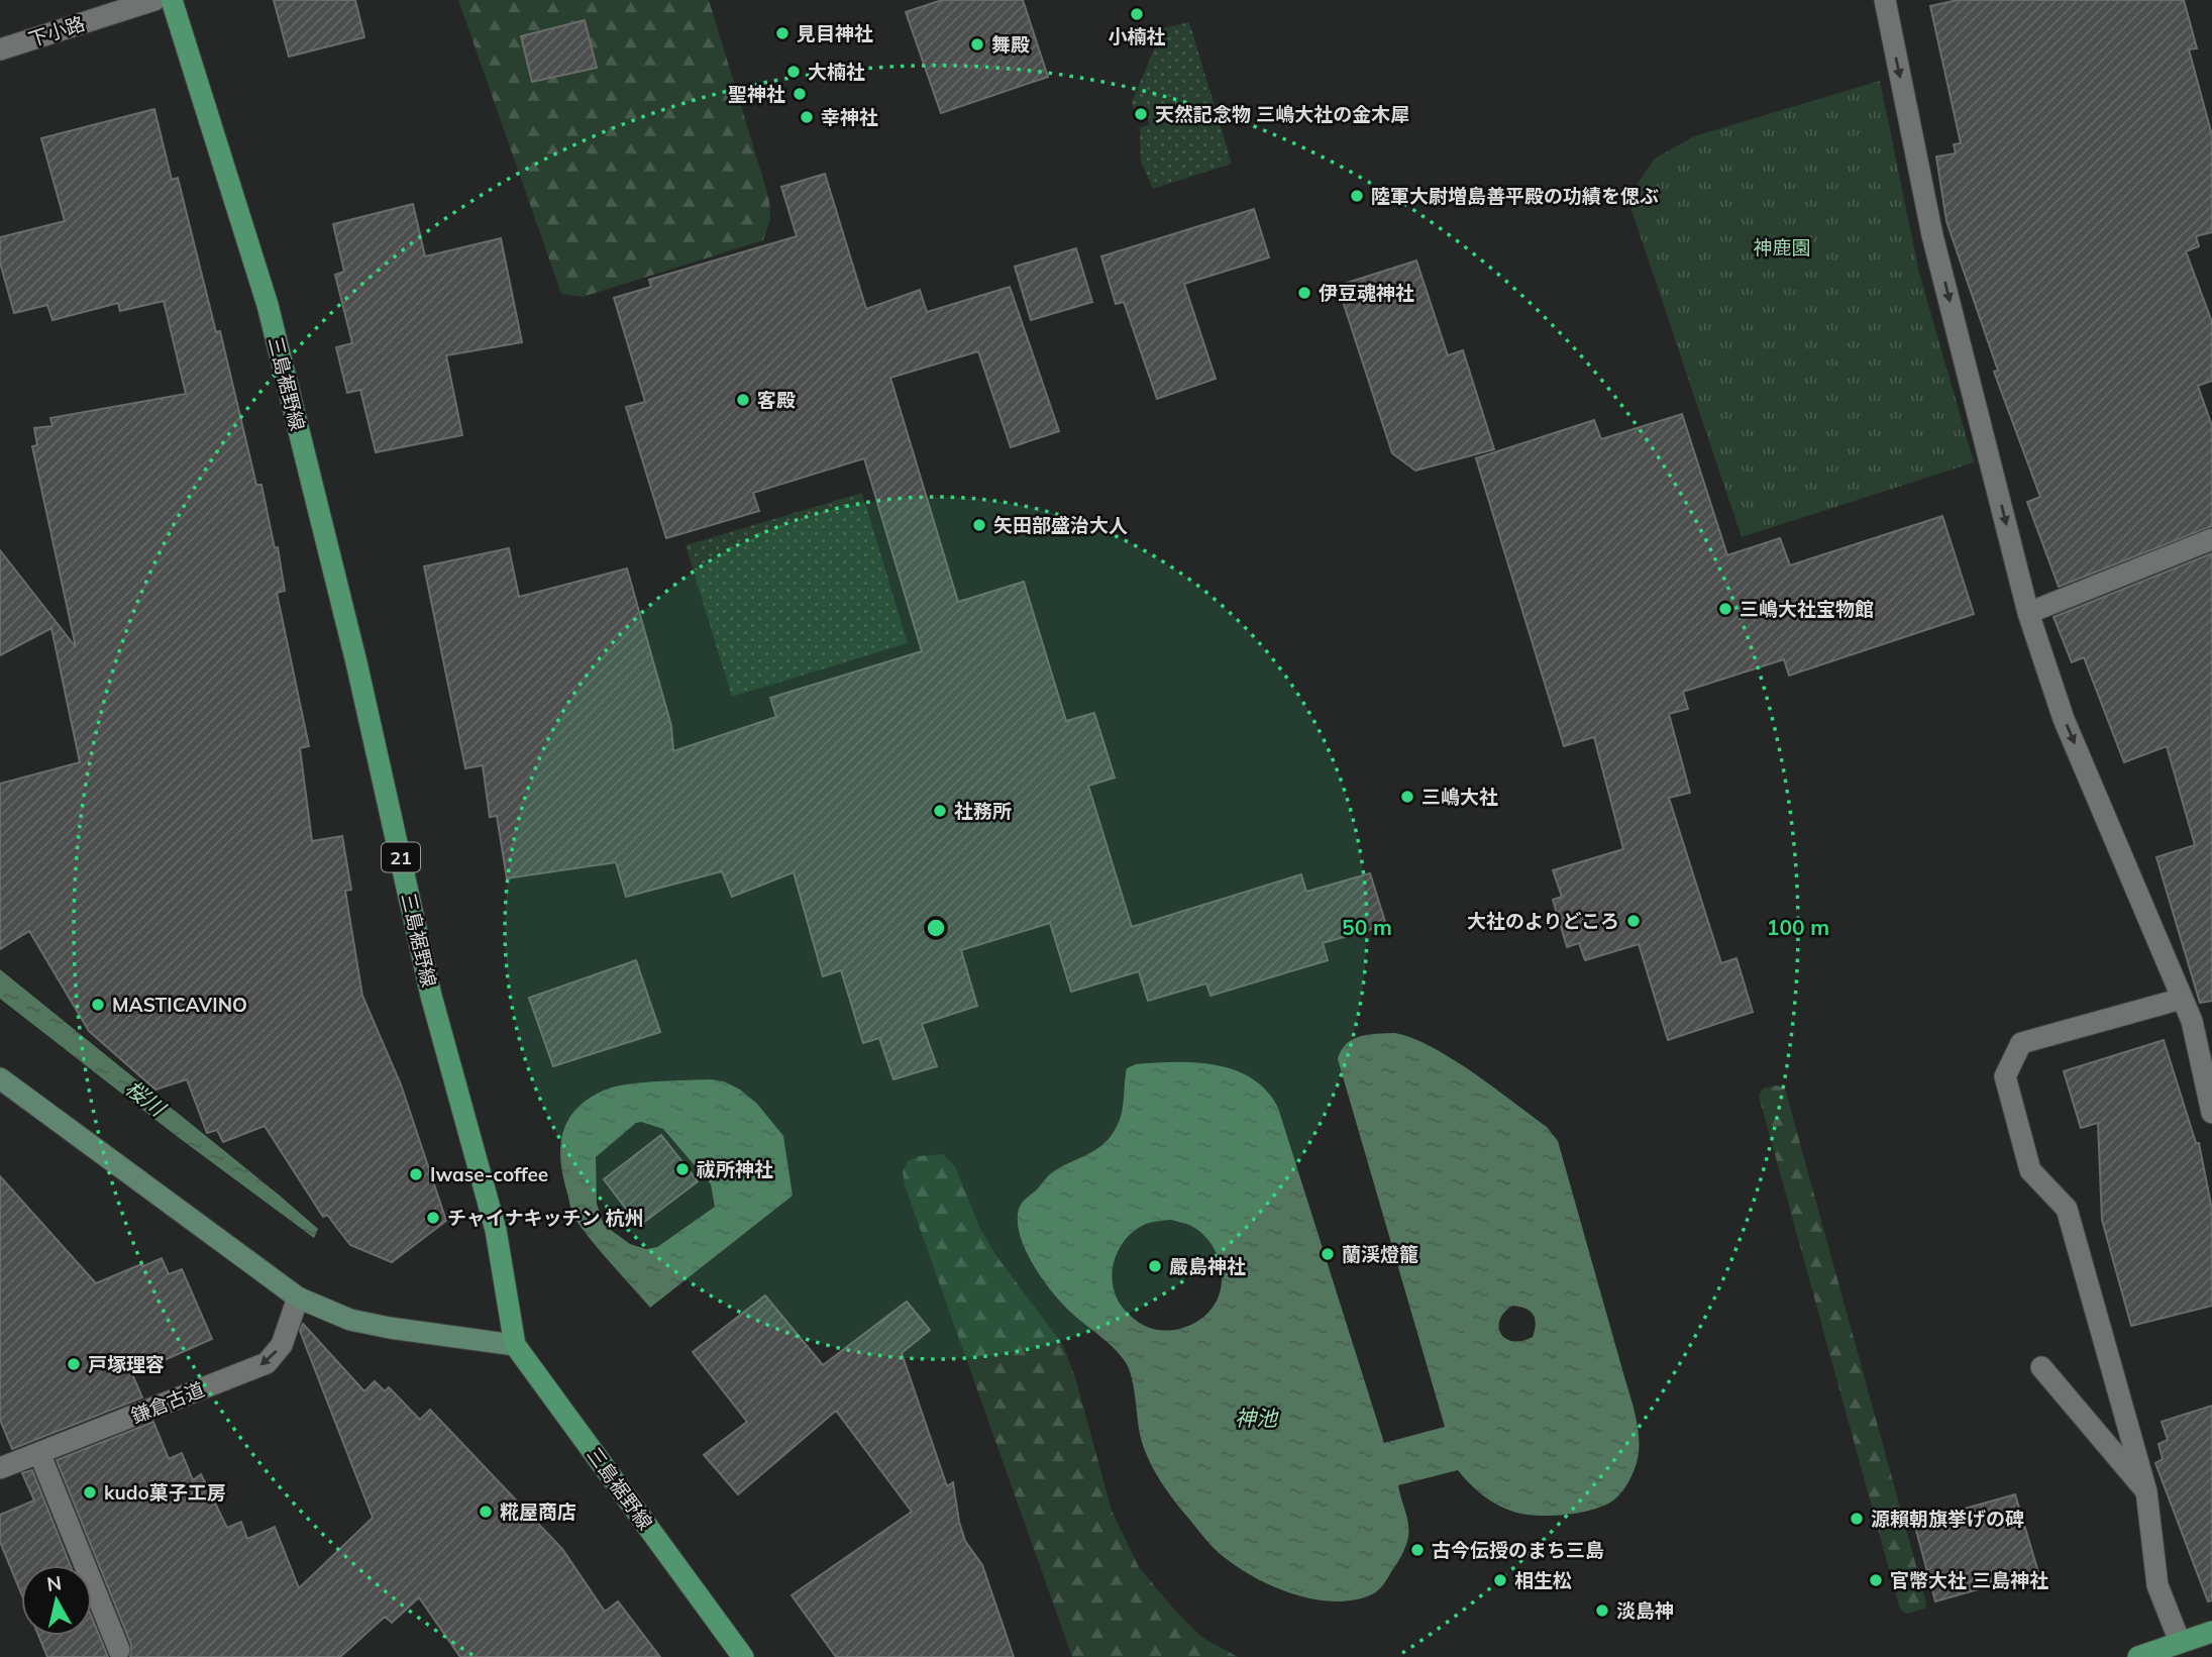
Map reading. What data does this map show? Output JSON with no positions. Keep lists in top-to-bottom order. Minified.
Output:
{"streets":{"main road":["三島裾野線","21"],"street":["下小路","鎌倉古道"]},"one_way":["鎌倉古道"],"water":["桜川","神池"],"parks":["神鹿園"],"places":["小楠社","見目神社","舞殿","大楠社","聖神社","天然記念物 三嶋大社の金木犀","幸神社","陸軍大尉増島善平殿の功績を偲ぶ","伊豆魂神社","客殿","矢田部盛治大人","三嶋大社宝物館","三嶋大社","社務所","大社のよりどころ","MASTICAVINO","祓所神社","Iwase-coffee","チャイナキッチン 杭州","蘭渓燈籠","嚴島神社","戸塚理容","kudo菓子工房","糀屋商店","源賴朝旗挙げの碑","古今伝授のまち三島","相生松","官幣大社 三島神社","淡島神"],"north":"top","rings":["50 m","100 m"]}
